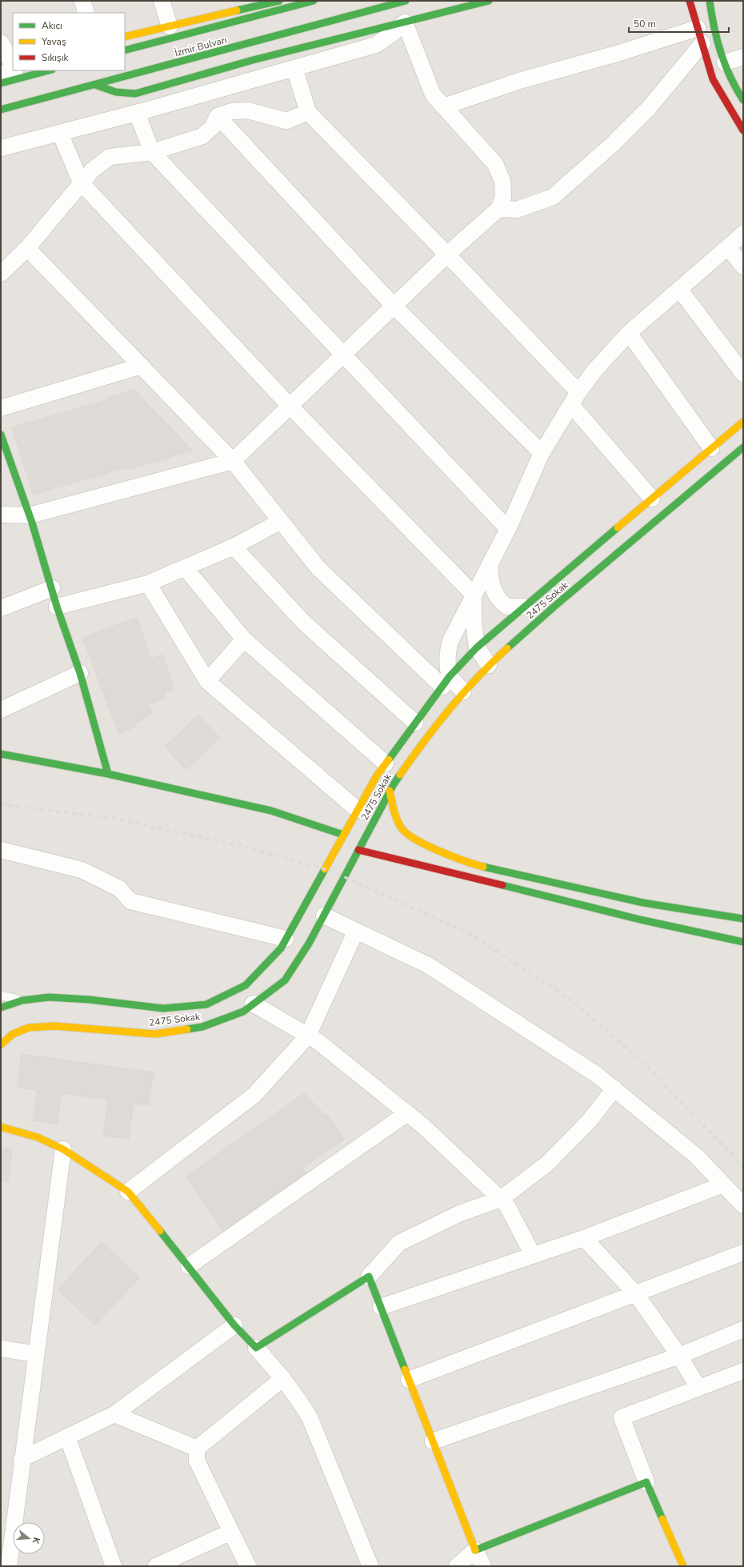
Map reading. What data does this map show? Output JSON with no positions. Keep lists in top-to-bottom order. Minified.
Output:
{"streets":{"main road":["İzmir Bulvarı","2475 Sokak"]},"legend":["Akıcı","Yavaş","Sıkışık"],"scale_bar":"50 m","north":"right"}
